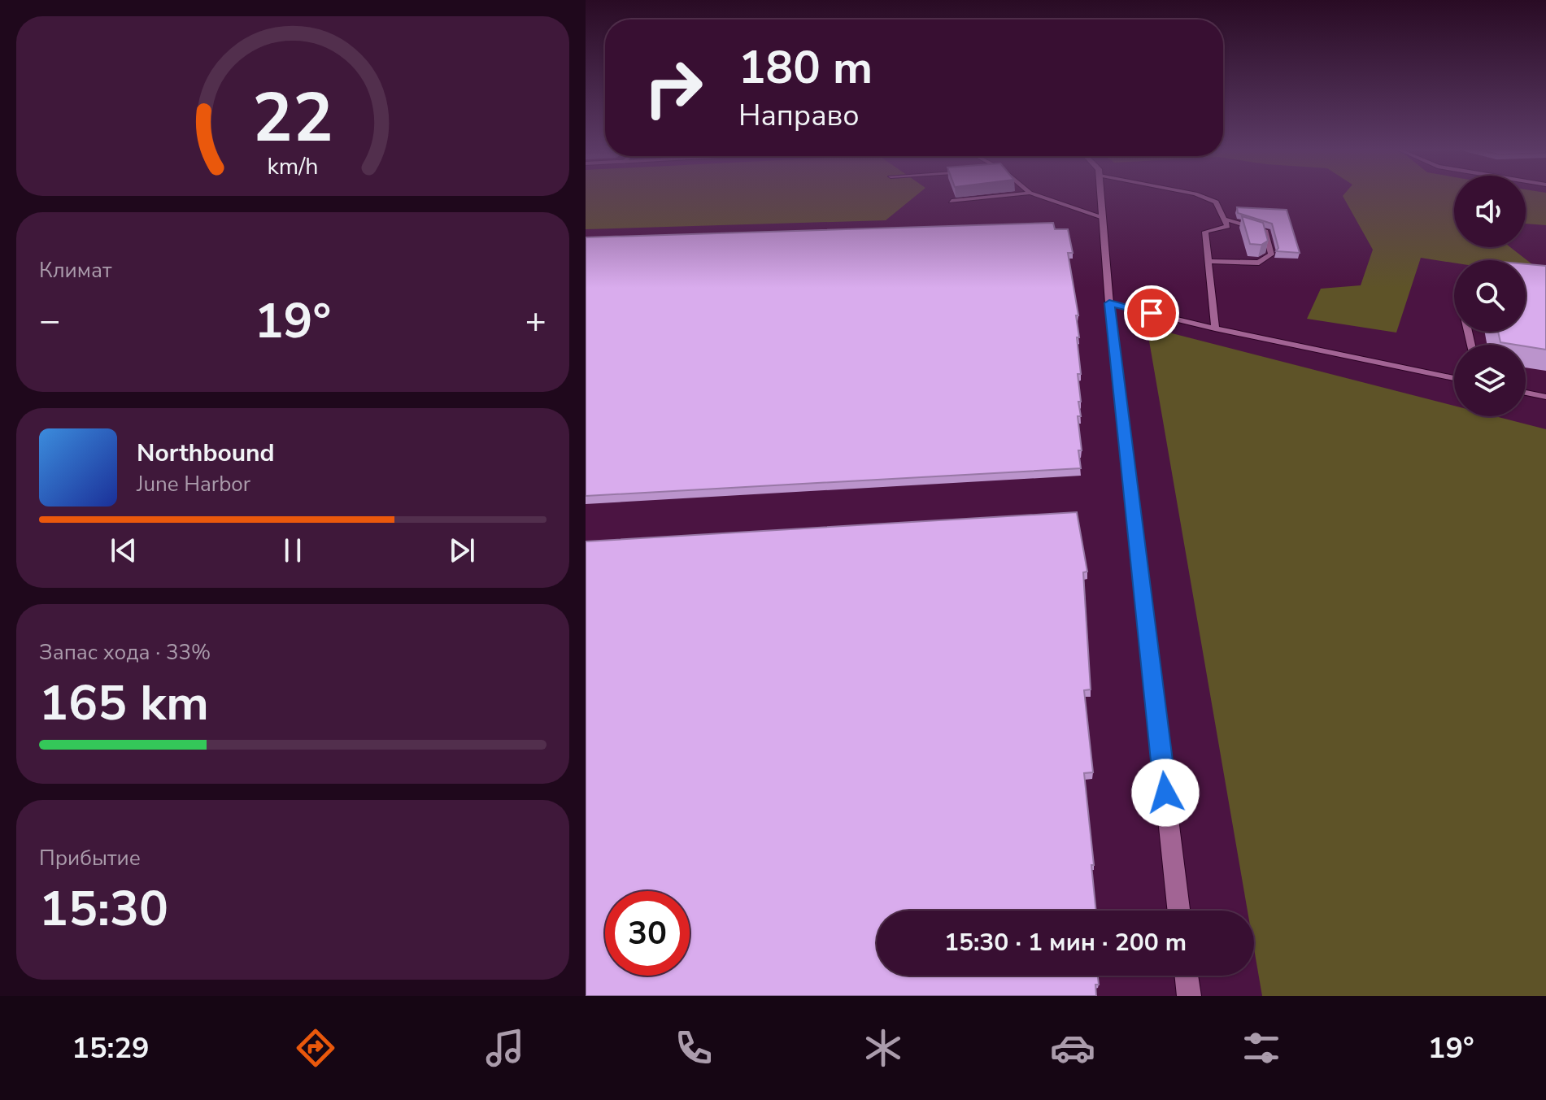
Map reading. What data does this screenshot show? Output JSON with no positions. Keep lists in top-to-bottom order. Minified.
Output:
{"page":{"turn":["180 m","Направо"],"tile":["Климат",["Запас хода · 33%","165 km"],["Прибытие","15:30"]],"heat":["−","19°","+"],"song":["Northbound","June Harbor"],"limit":"30","trip":"15:30 · 1 мин · 200 m","tabs":["15:29","19°"],"gauge":["22","km/h"]}}
